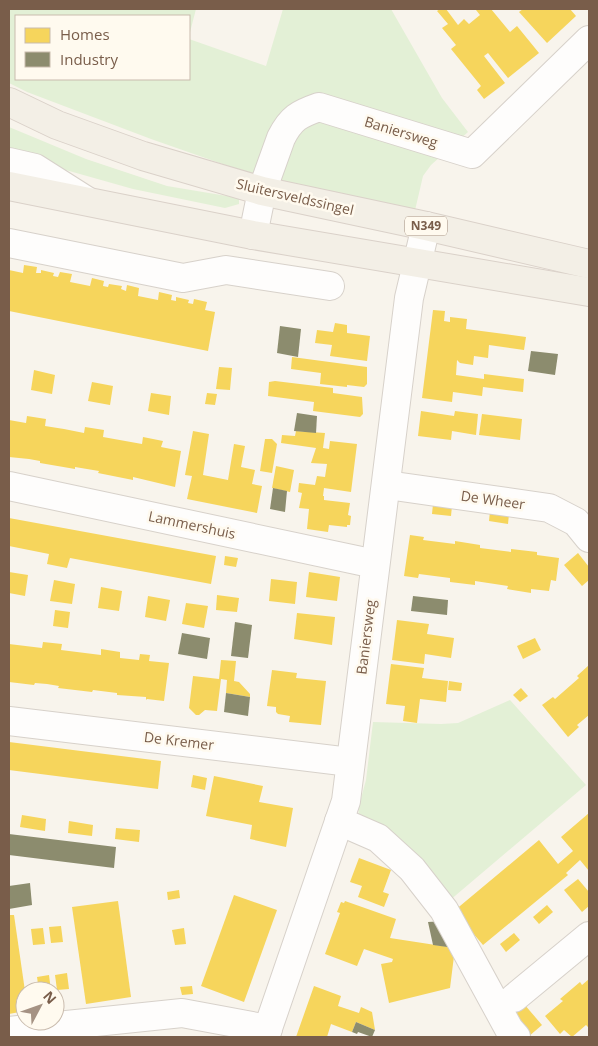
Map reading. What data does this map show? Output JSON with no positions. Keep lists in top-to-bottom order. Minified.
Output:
{"streets":{"main road":["Sluitersveldssingel","N349"],"street":["Baniersweg","De Wheer","Lammershuis","De Kremer"]},"crossings":[["Baniersweg","Sluitersveldssingel"],["Baniersweg","De Wheer"],["Baniersweg","Lammershuis"],["Baniersweg","De Kremer"]],"legend":["Homes","Industry"],"north":"top right"}
